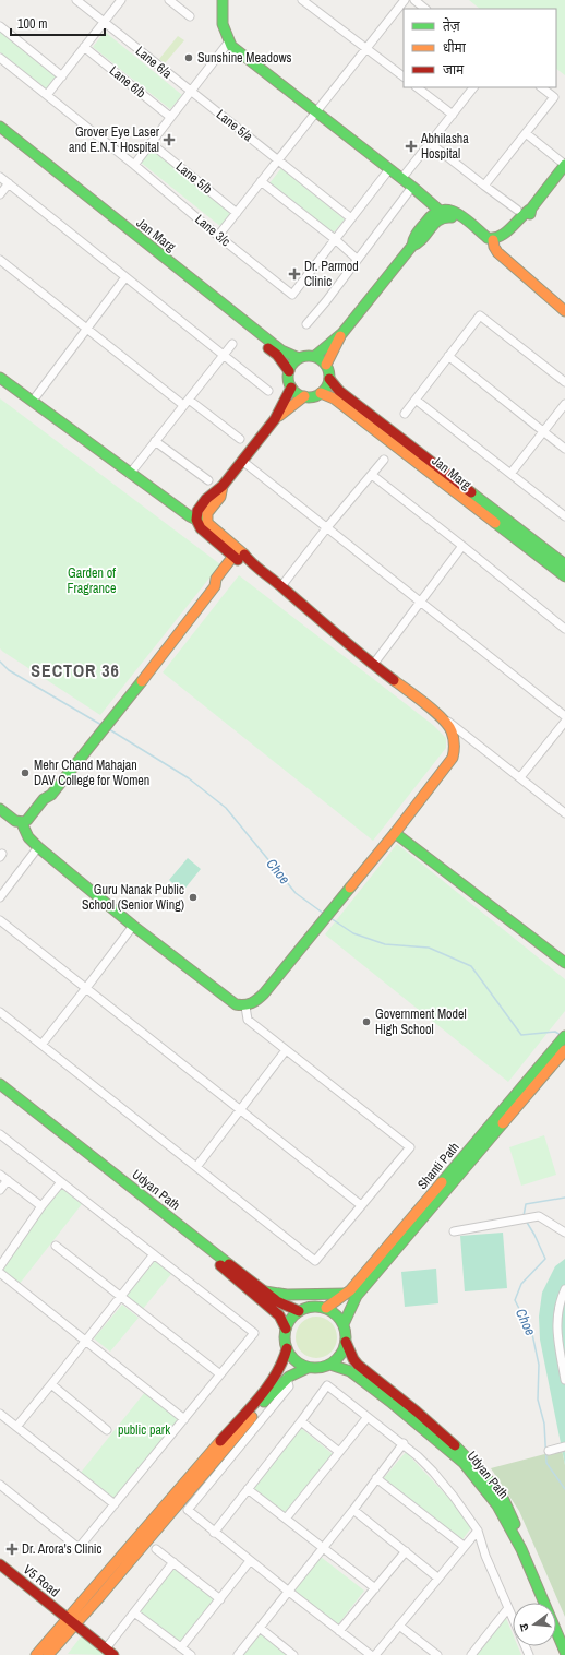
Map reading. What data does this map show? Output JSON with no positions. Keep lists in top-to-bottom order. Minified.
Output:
{"streets":{"main road":["Jan Marg","Shanti Path","Udyan Path","V5 Road"],"street":["Lane 6/a","Lane 6/b","Lane 5/a","Lane 5/b","Lane 3/c"]},"crossings":[["Lane 6/a","Lane 5/a"],["Shanti Path","Udyan Path"]],"districts":["SECTOR 36"],"water":["Choe"],"parks":["Garden of Fragrance","public park"],"places":{"other":["Sunshine Meadows","Mehr Chand Mahajan DAV College for Women","Guru Nanak Public School (Senior Wing)","Government Model High School"],"health":["Grover Eye Laser and E.N.T Hospital","Abhilasha Hospital","Dr. Parmod Clinic","Dr. Arora's Clinic"]},"legend":["तेज़","धीमा","जाम"],"scale_bar":"100 m","north":"left"}
